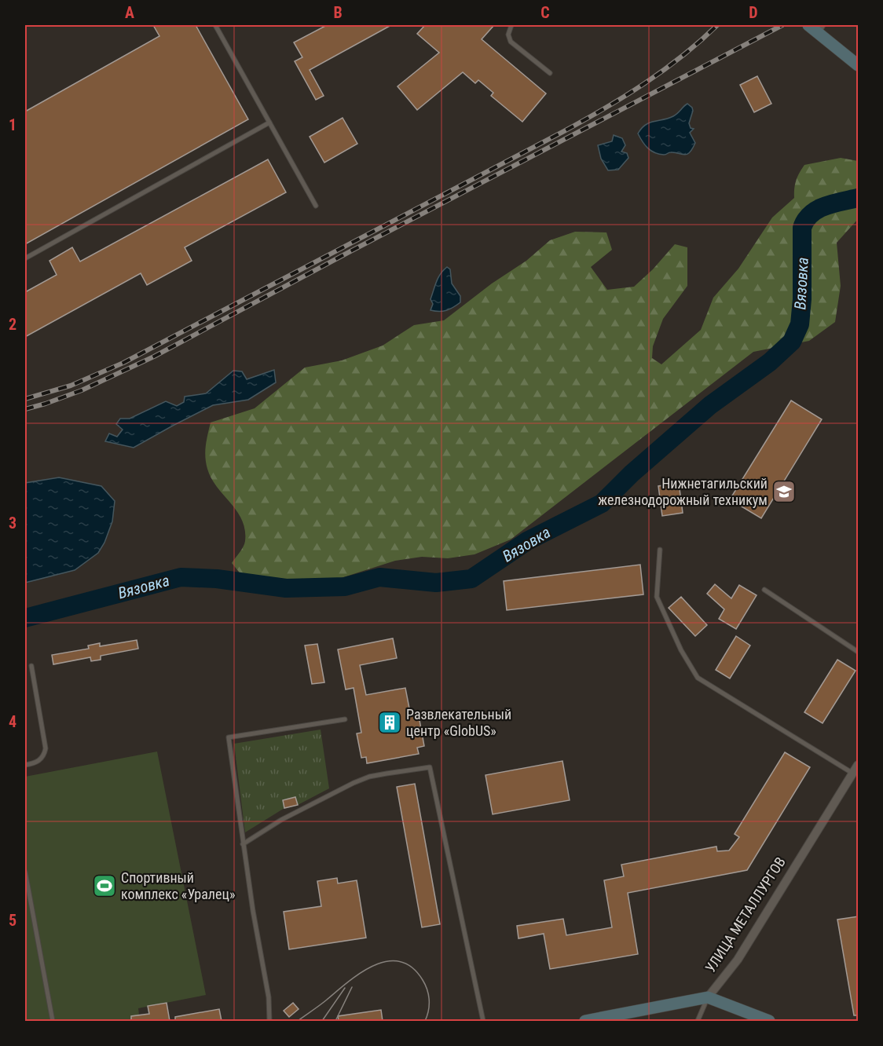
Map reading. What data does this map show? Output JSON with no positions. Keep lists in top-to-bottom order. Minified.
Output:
{"streets":{"street":["УЛИЦА МЕТАЛЛУРГОВ"]},"water":["Вязовка"],"places":{"school or university":["Нижнетагильский железнодорожный техникум"],"building":["Развлекательный центр «GlobUS»"],"sports":["Спортивный комплекс «Уралец»"]},"grid":{"columns":["A","B","C","D"],"rows":["1","2","3","4","5"]}}
